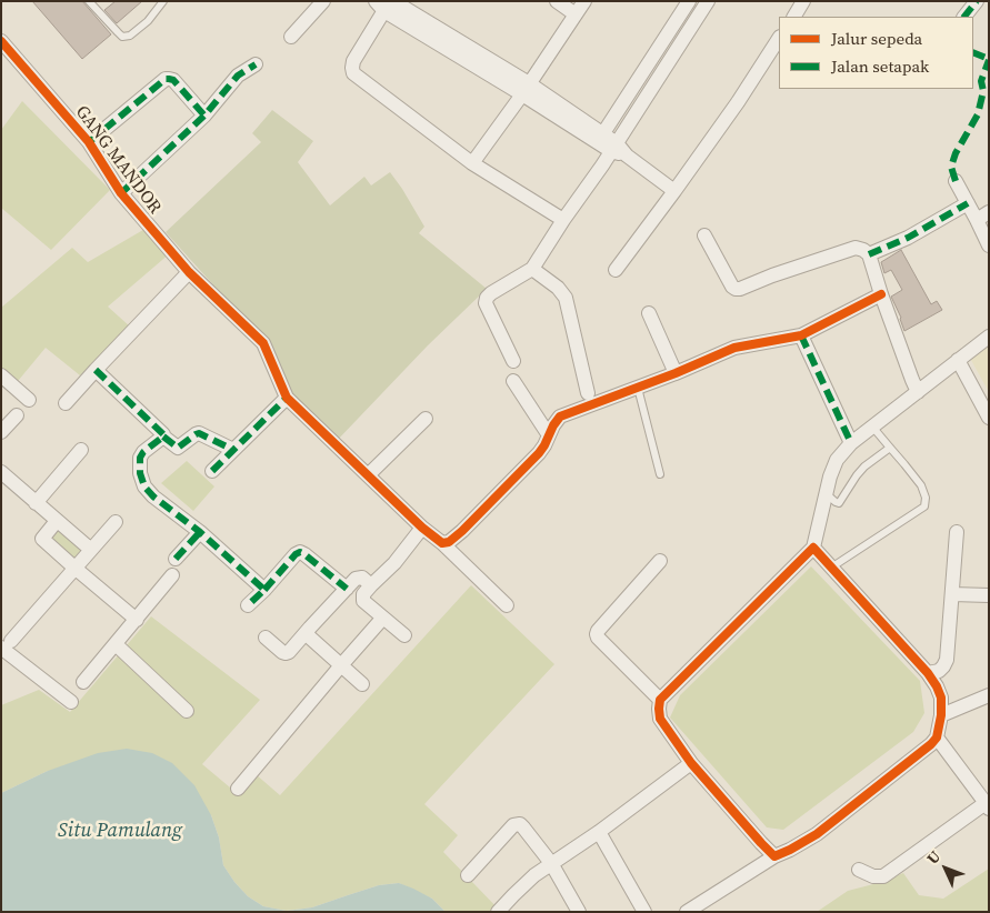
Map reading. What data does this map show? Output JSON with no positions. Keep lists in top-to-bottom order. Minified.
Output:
{"streets":{"street":["GANG MANDOR"]},"water":["Situ Pamulang"],"legend":["Jalur sepeda","Jalan setapak"],"north":"top left"}
